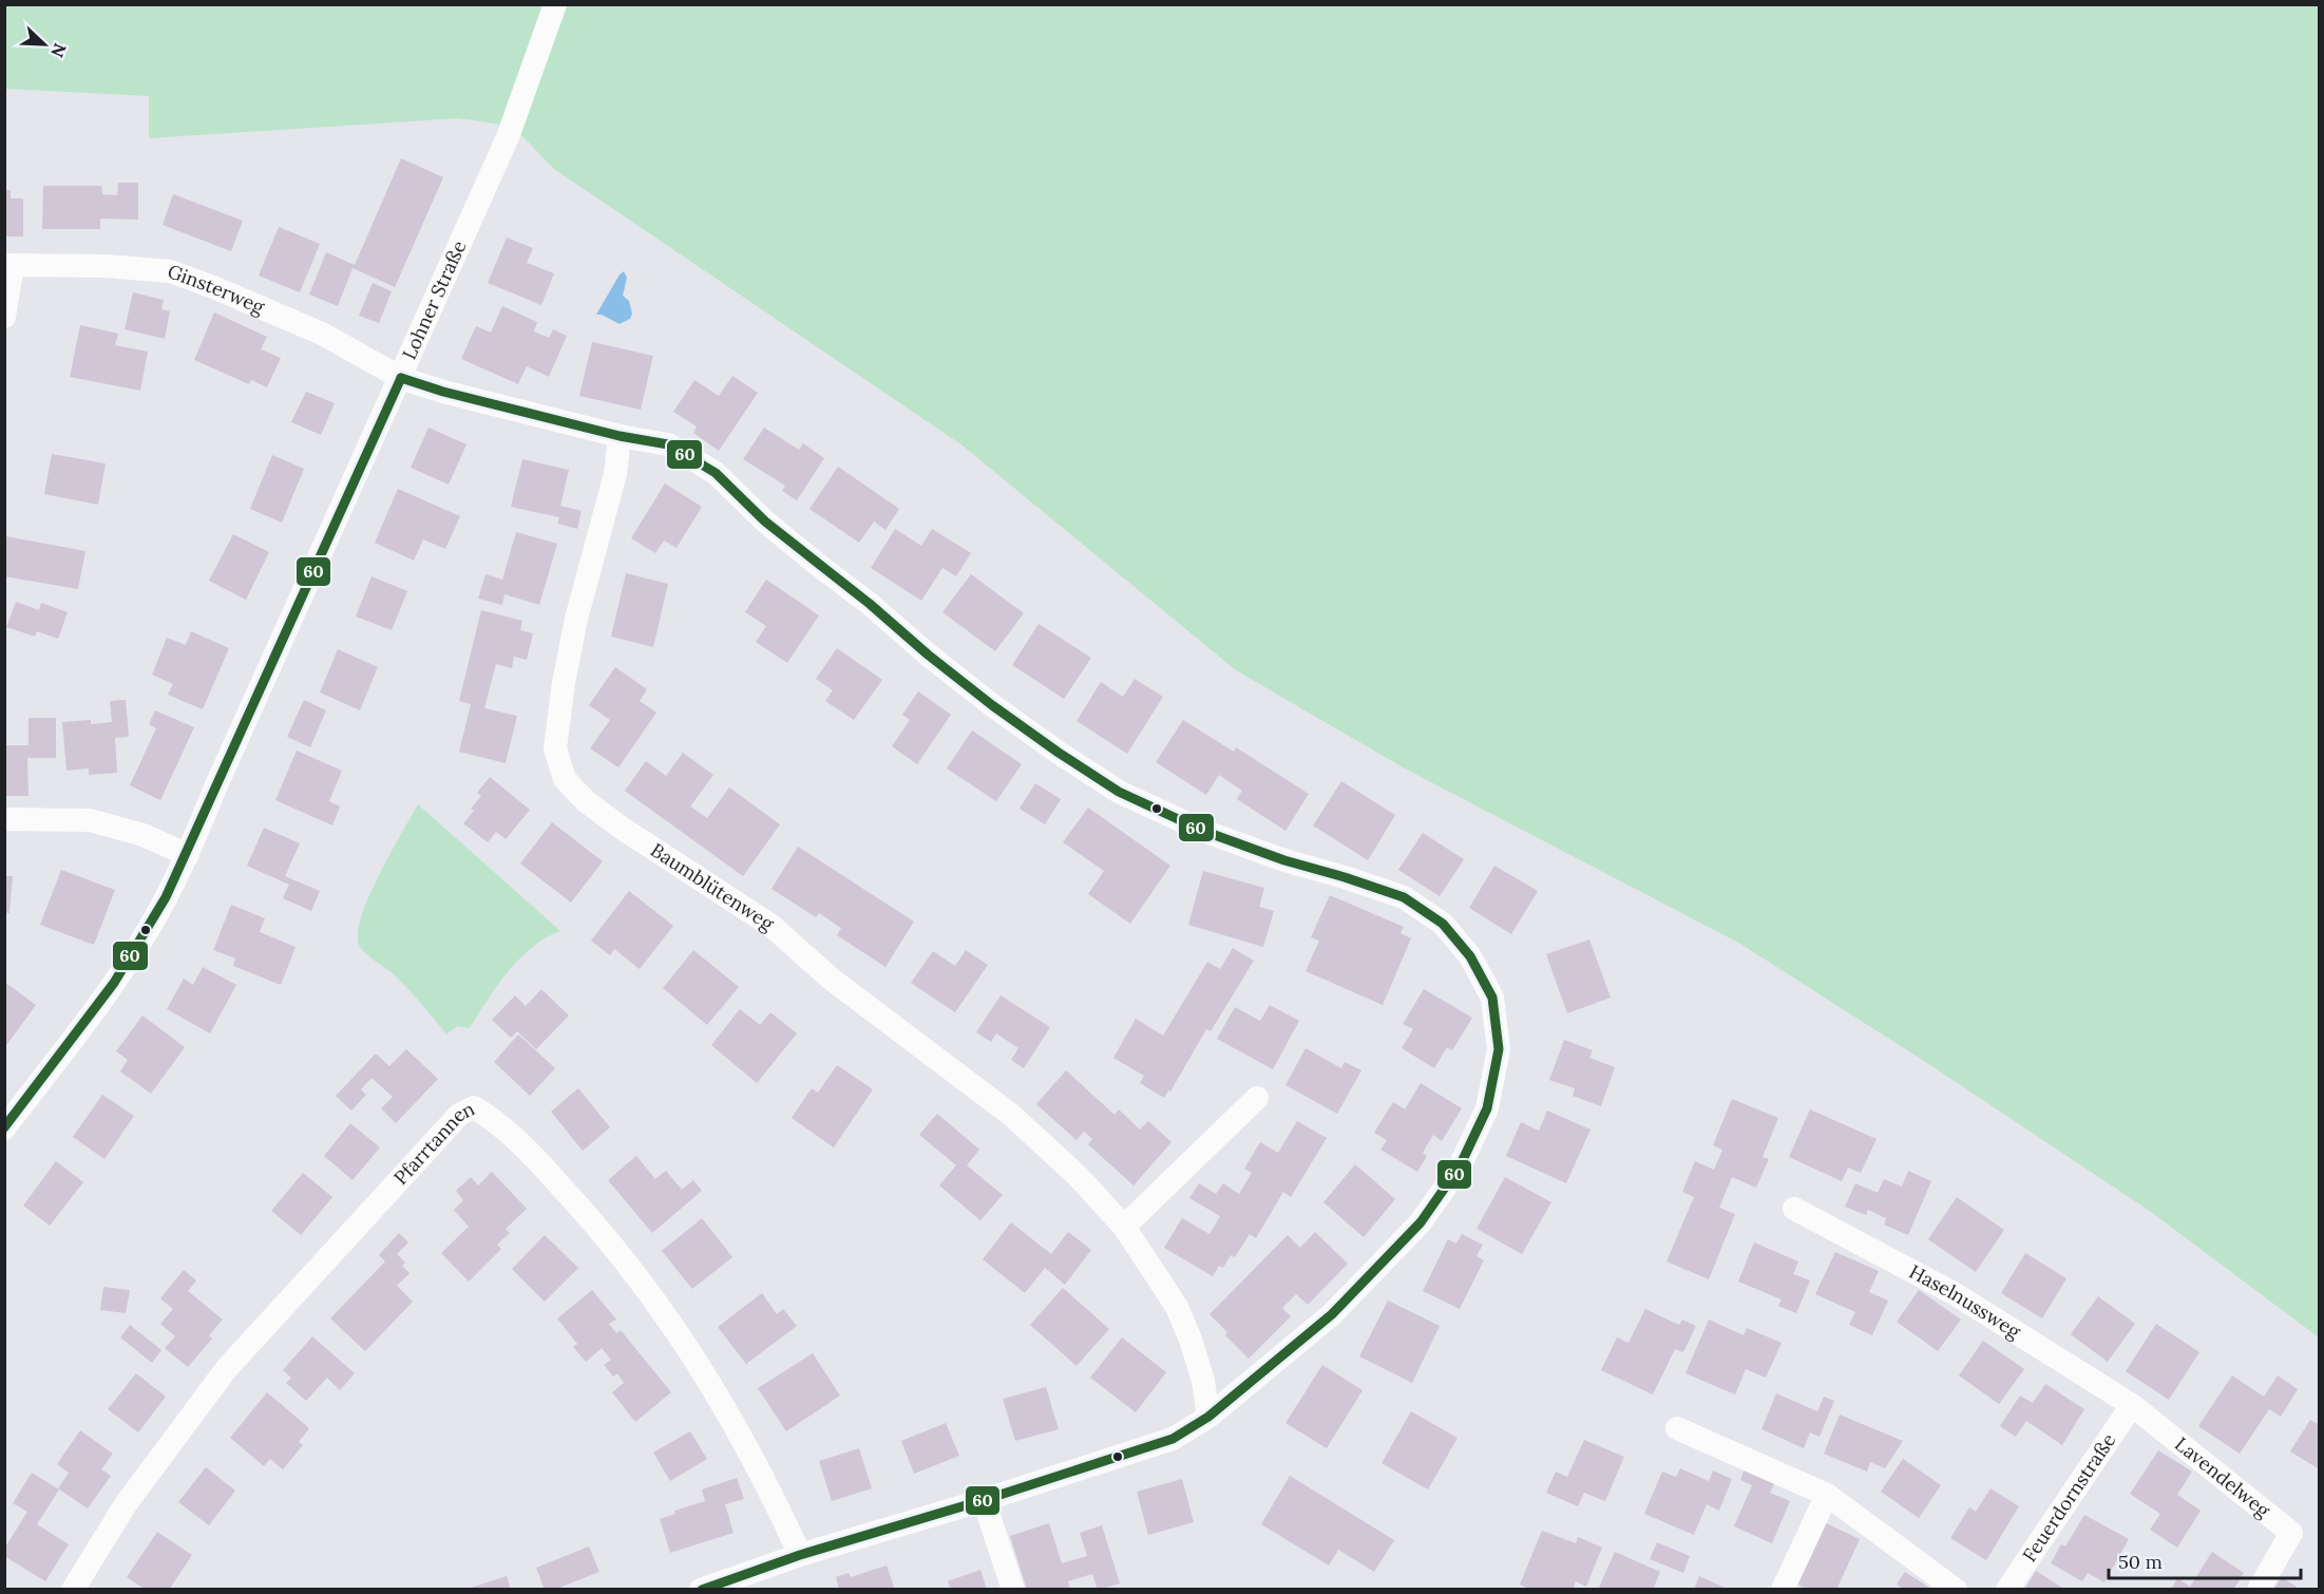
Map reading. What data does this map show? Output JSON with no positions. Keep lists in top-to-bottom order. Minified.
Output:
{"streets":{"street":["Ginsterweg","Lohner Straße","Baumblütenweg","Pfarrtannen","Haselnussweg","Lavendelweg","Feuerdornstraße"]},"crossings":[["Ginsterweg","Lohner Straße"],["Ginsterweg","Baumblütenweg"],["Ginsterweg","Pfarrtannen"],["Haselnussweg","Lavendelweg"],["Haselnussweg","Feuerdornstraße"],["Lavendelweg","Feuerdornstraße"]],"lines":["transit line 60"],"scale_bar":"50 m","north":"bottom right"}
